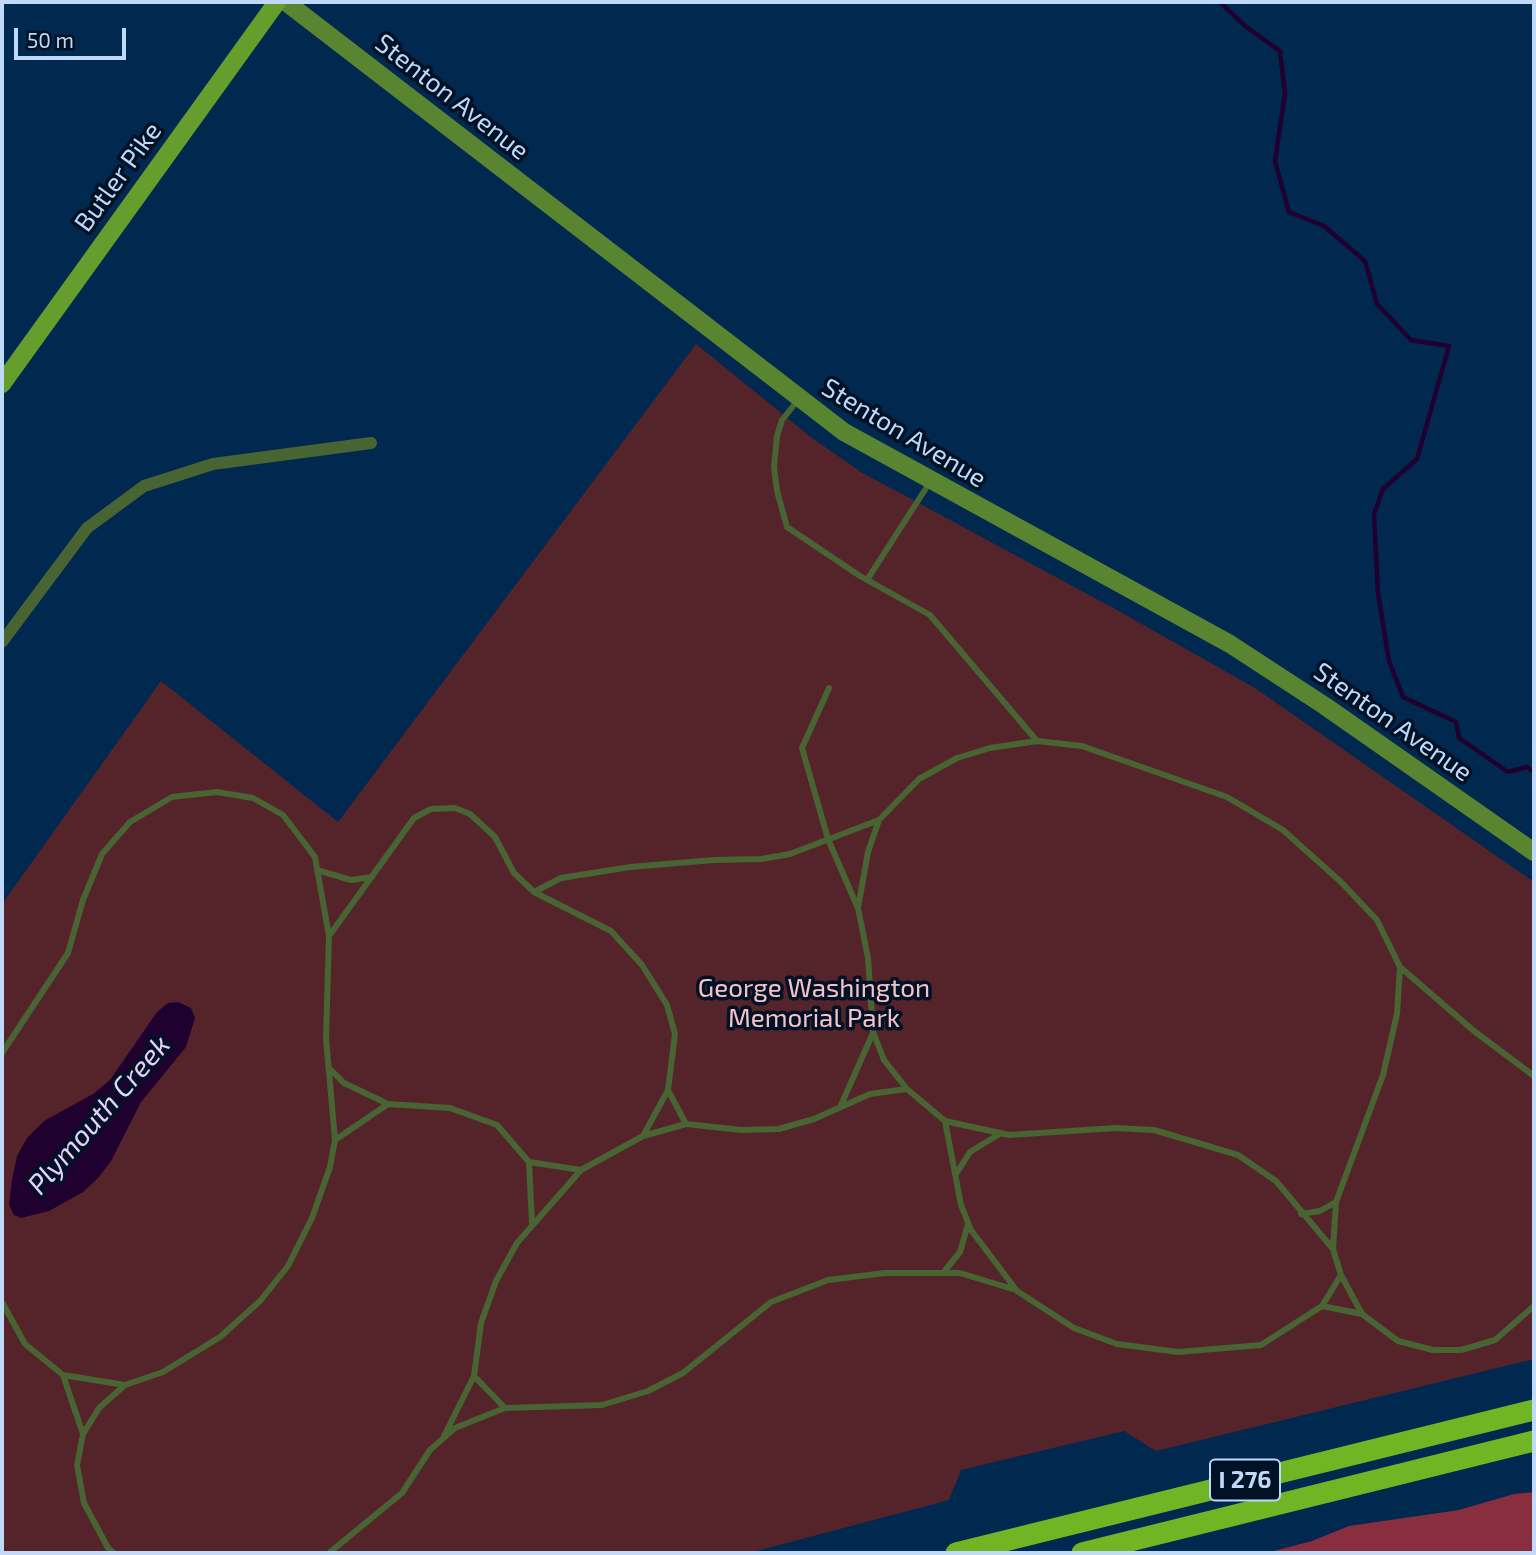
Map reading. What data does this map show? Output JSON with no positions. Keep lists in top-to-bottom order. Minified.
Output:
{"streets":{"highway":["I 276"],"main road":["Stenton Avenue","Butler Pike"]},"water":["Plymouth Creek"],"parks":["George Washington Memorial Park"],"scale_bar":"50 m"}
